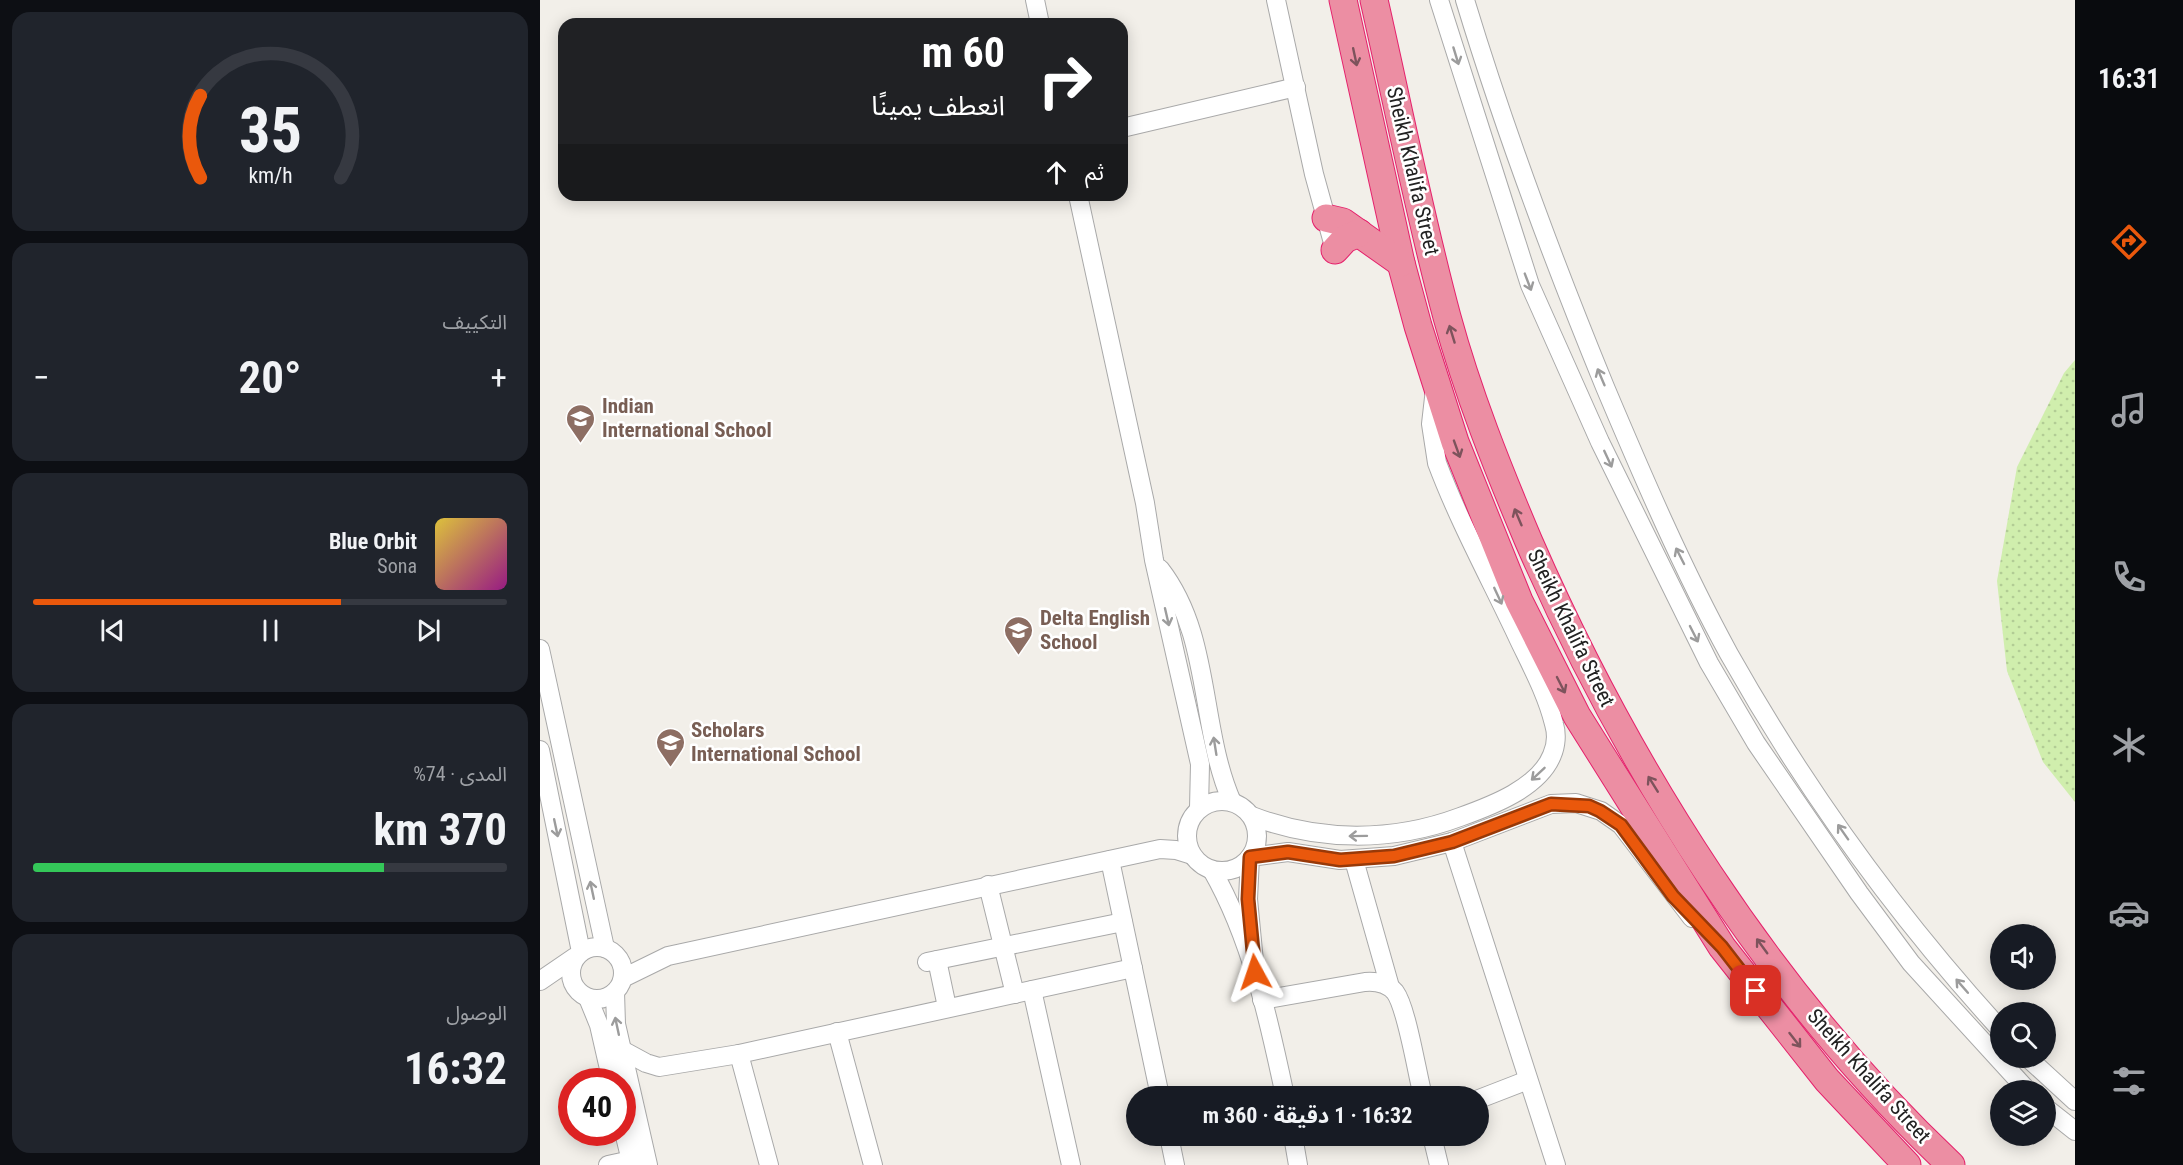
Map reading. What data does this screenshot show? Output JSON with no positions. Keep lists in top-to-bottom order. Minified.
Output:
{"streets":{"highway":["Sheikh Khalifa Street"]},"places":{"school or university":["Indian International School","Delta English School","Scholars International School"]},"page":{"tabs":"16:31","turn":["60 m","انعطف يمينًا"],"then":"ثم","tile":["التكييف",["المدى · 74%","370 km"],["الوصول","16:32"]],"heat":["−","20°","+"],"song":["Blue Orbit","Sona"],"limit":"40","trip":"16:32 · 1 دقيقة · 360 m","gauge":["35","km/h"]}}
